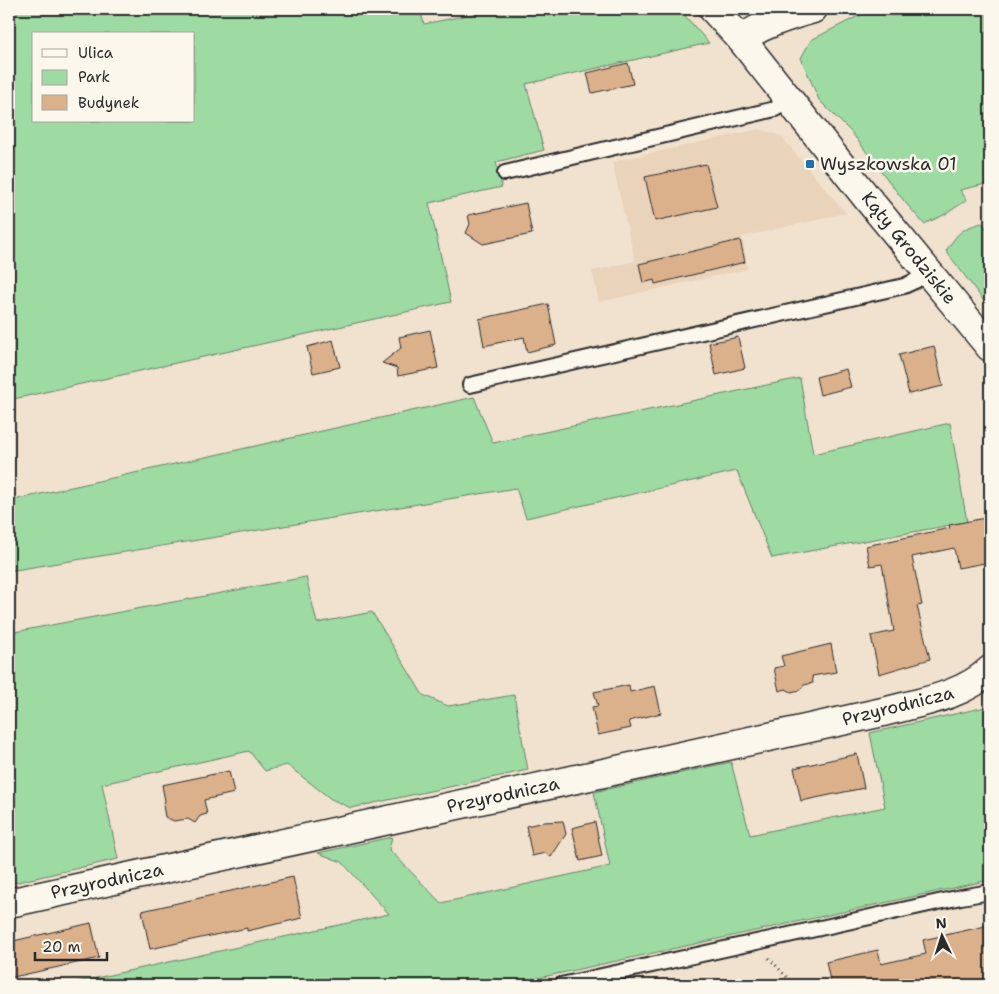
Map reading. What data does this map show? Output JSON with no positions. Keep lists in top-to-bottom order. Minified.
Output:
{"streets":{"street":["Kąty Grodziskie","Przyrodnicza"]},"places":{"transit":["Wyszkowska 01"]},"legend":["Ulica","Park","Budynek"],"scale_bar":"20 m","north":"top"}
